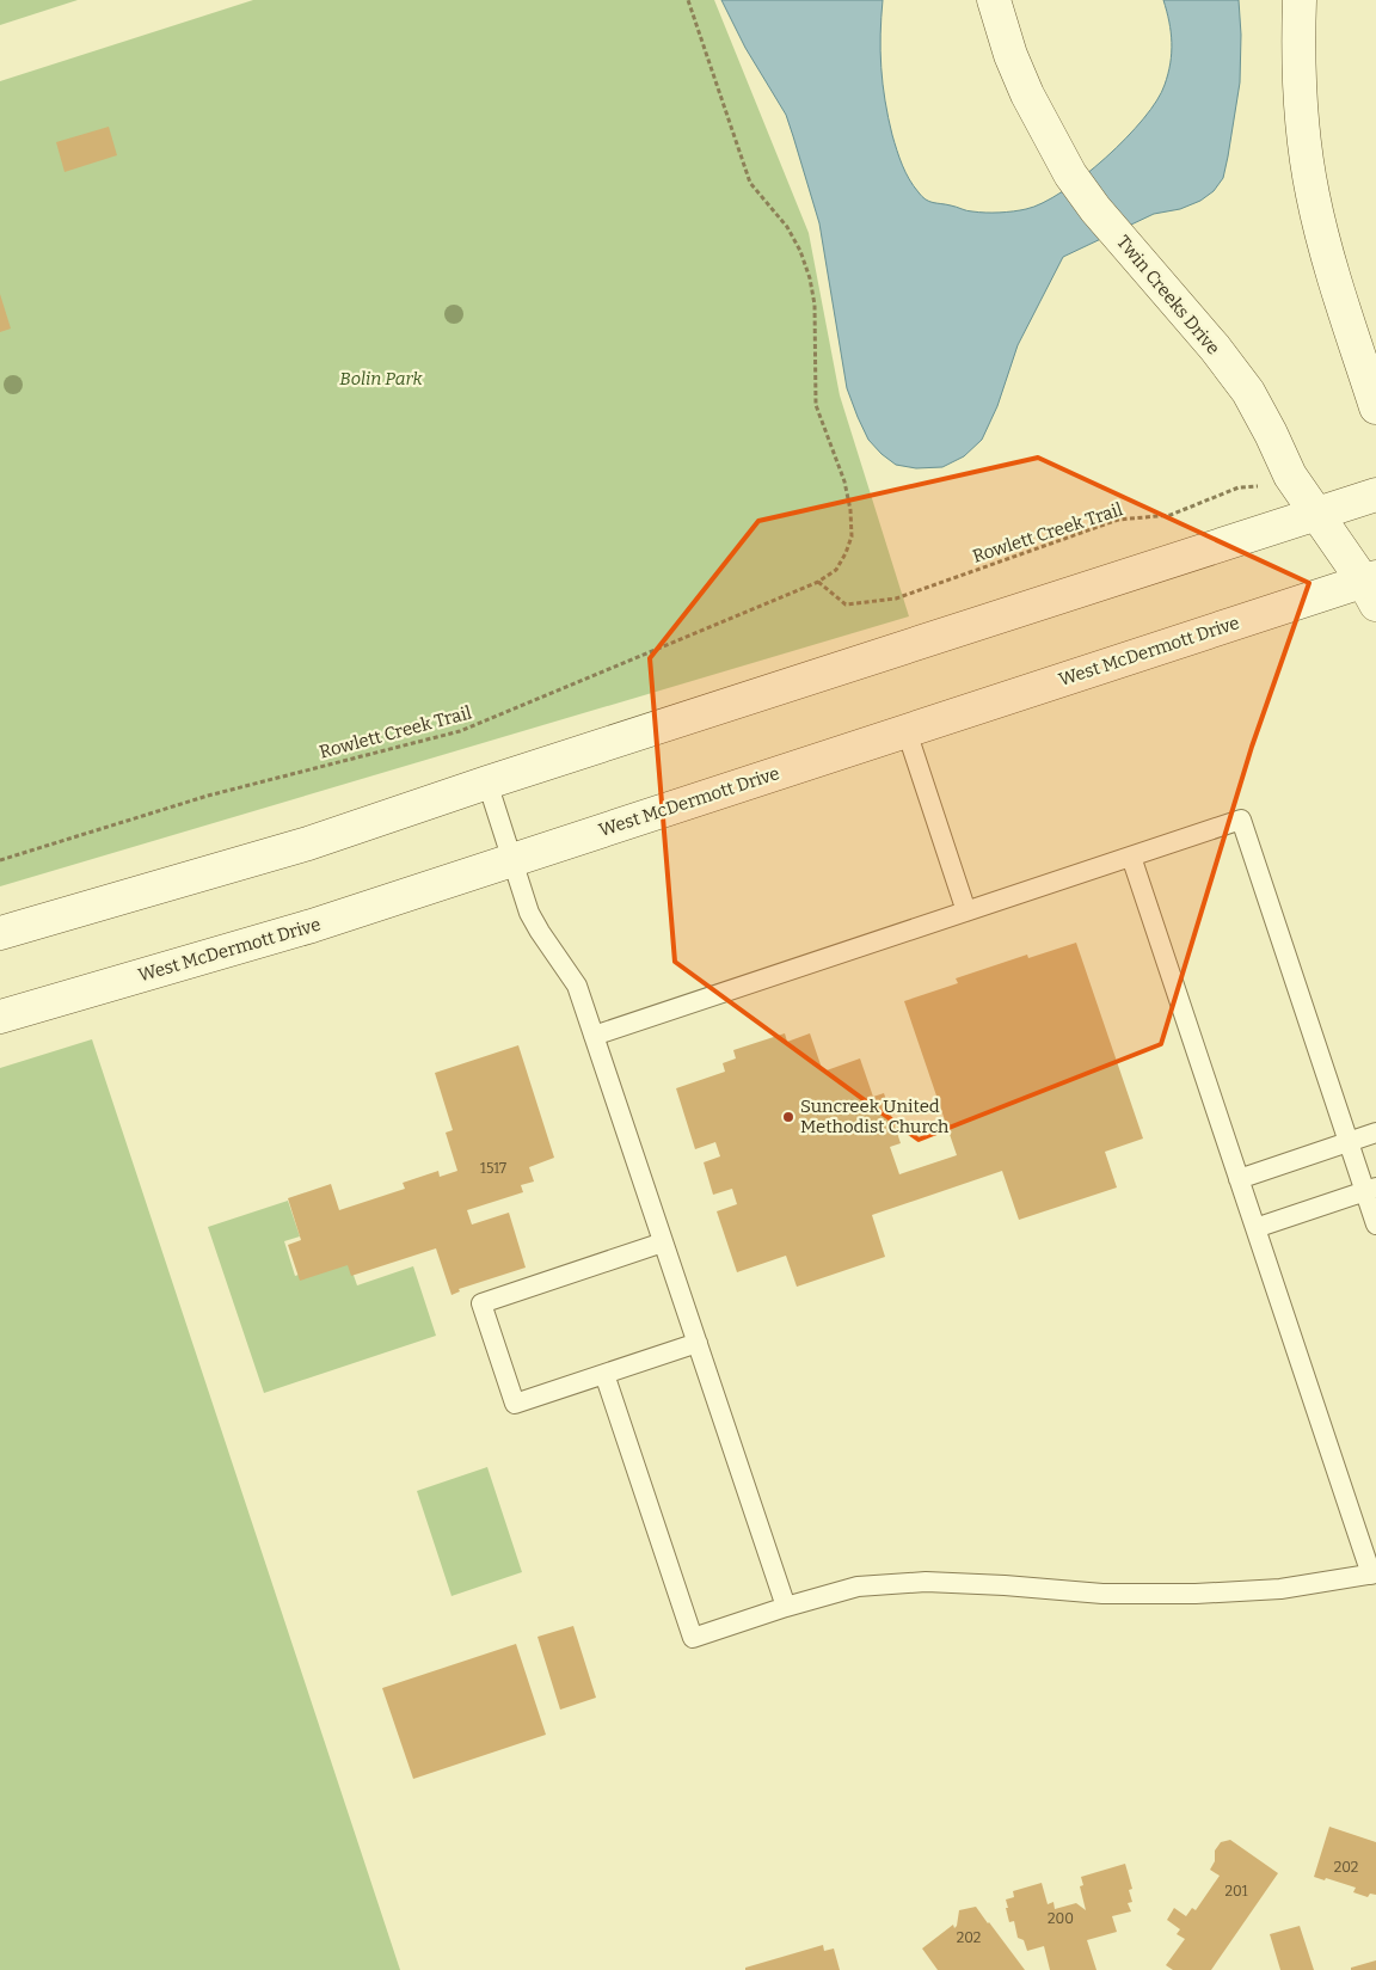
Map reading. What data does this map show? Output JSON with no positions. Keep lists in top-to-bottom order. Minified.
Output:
{"streets":{"main road":["Twin Creeks Drive","West McDermott Drive"],"path":["Rowlett Creek Trail"]},"crossings":[["Twin Creeks Drive","Rowlett Creek Trail"],["Twin Creeks Drive","West McDermott Drive"]],"parks":["Bolin Park"],"places":["Suncreek United Methodist Church"],"house_numbers":["1517","202","201","200","202"]}
